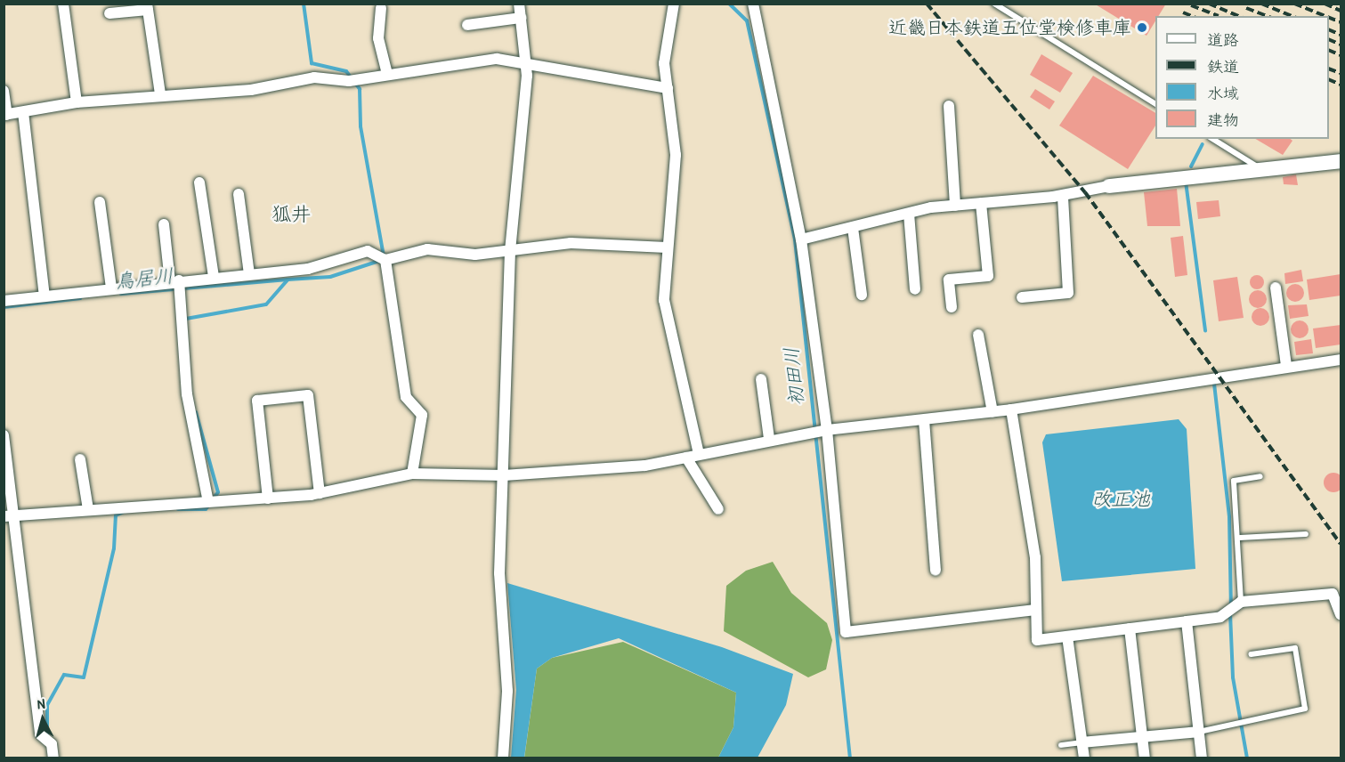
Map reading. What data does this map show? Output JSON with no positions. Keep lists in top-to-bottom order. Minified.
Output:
{"districts":["狐井"],"water":["鳥居川","初田川","改正池"],"places":["近畿日本鉄道五位堂検修車庫"],"legend":["道路","鉄道","水域","建物"],"north":"top"}
